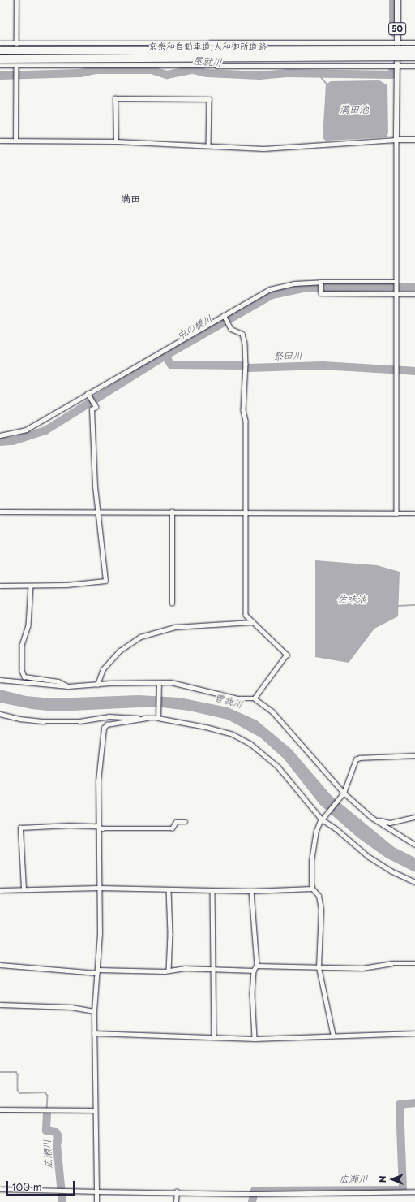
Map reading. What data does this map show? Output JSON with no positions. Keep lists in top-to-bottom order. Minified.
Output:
{"streets":{"highway":["京奈和自動車道;大和御所道路"],"main road":["50"]},"districts":["満田"],"water":["屋就川","満田池","中の橋川","祭田川","佐味池","曽我川","広瀬川"],"scale_bar":"100 m","north":"left"}
